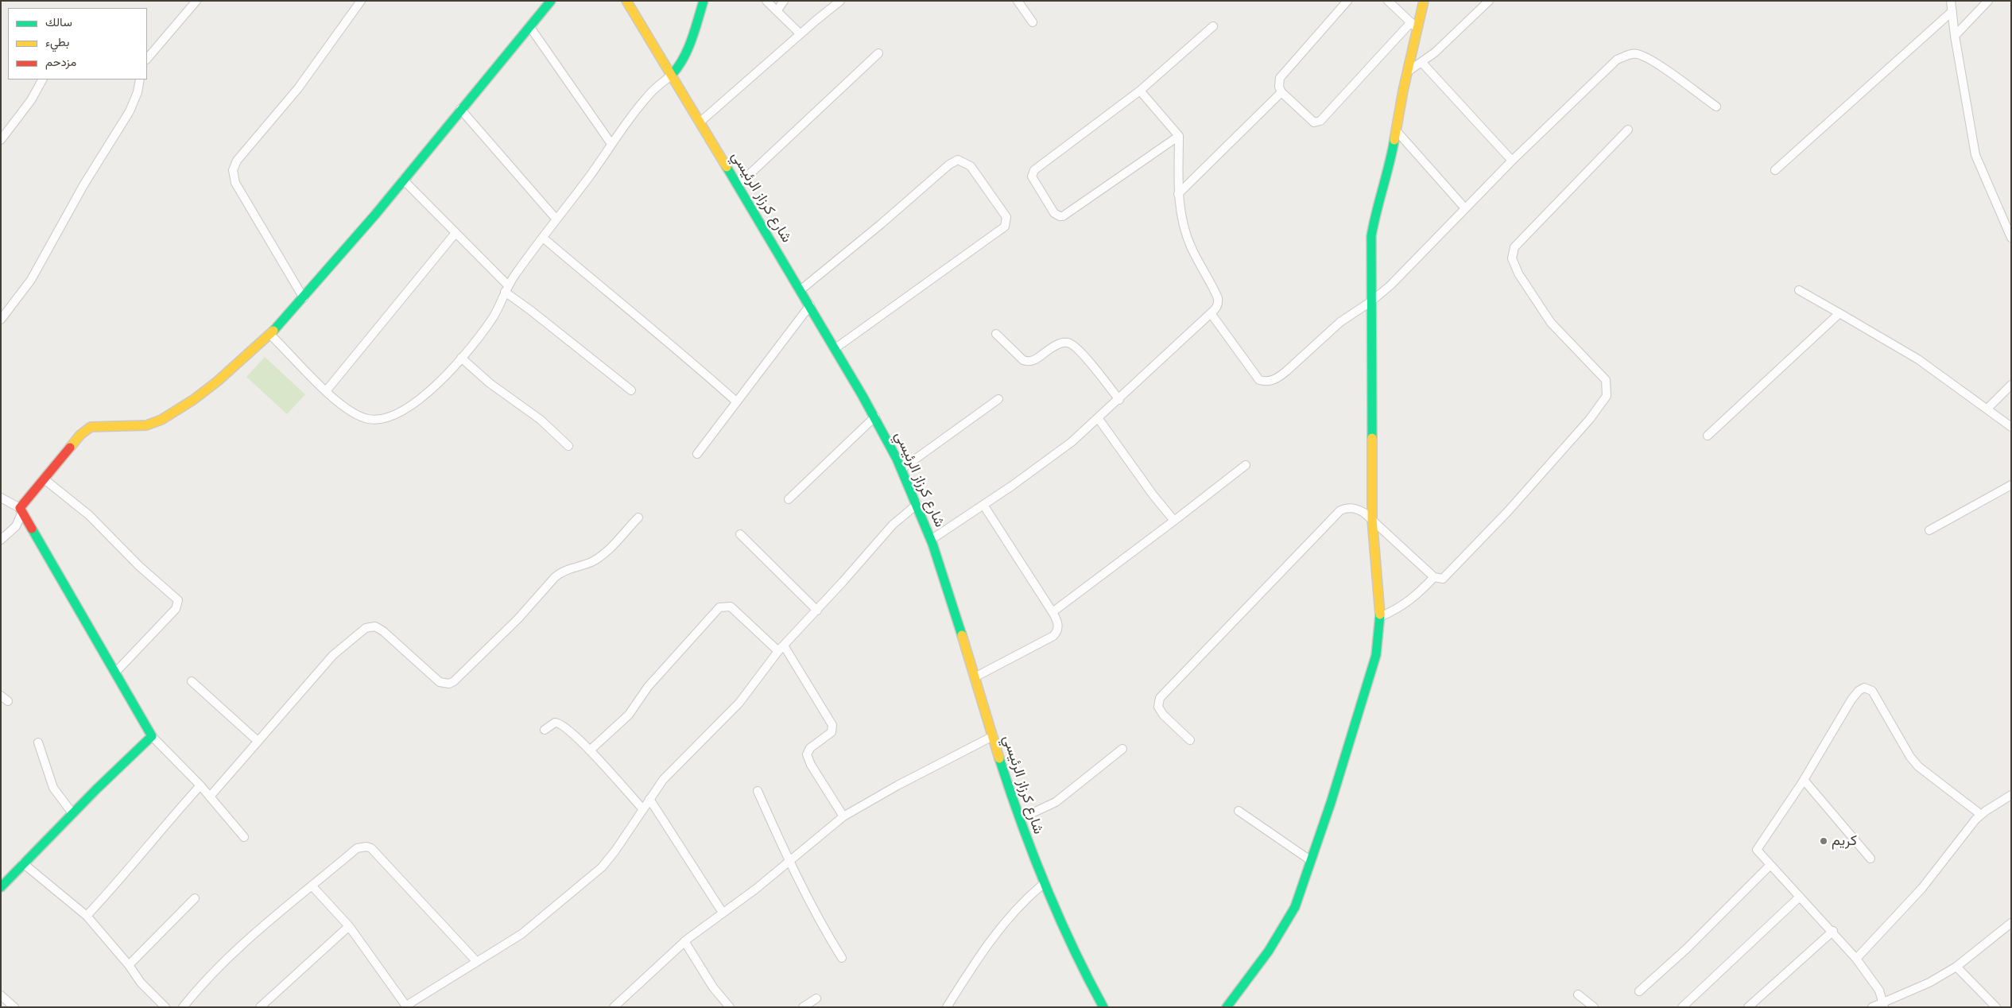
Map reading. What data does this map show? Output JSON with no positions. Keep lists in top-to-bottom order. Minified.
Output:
{"streets":{"street":["شارع كرزاز الرئيسي"]},"places":["كريم"],"legend":["سالك","بطيء","مزدحم"]}
